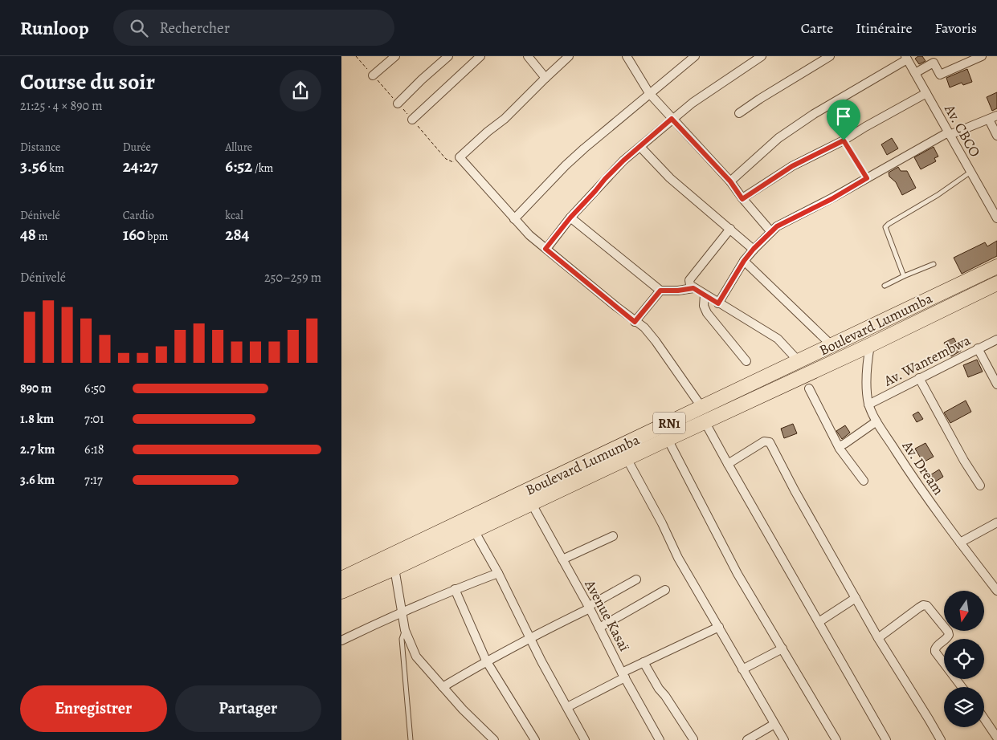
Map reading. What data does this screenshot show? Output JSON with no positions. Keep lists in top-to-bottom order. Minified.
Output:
{"streets":{"highway":["Boulevard Lumumba","RN1"],"street":["Av. CBCO","Av. Wantembwa","Av. Dream","Avenue Kasaï"]},"crossings":[["Boulevard Lumumba","Av. Dream"],["Boulevard Lumumba","Avenue Kasaï"],["Av. Wantembwa","Av. Dream"]],"north":"bottom","page":{"header":"Runloop","search":"Rechercher","nav":["Carte","Itinéraire","Favoris"],"heading":["Course du soir","21:25 · 4 × 890 m"],"stats":[["Distance","3.56 km"],["Durée","24:27"],["Allure","6:52 /km"],["Dénivelé","48 m"],["Cardio","160 bpm"],["kcal","284"]],"chart":["Dénivelé","250–259 m"],"list":[{"name":"890 m","note":"6:50"},{"name":"1.8 km","note":"7:01"},{"name":"2.7 km","note":"6:18"},{"name":"3.6 km","note":"7:17"}],"buttons":["Enregistrer","Partager"]}}
